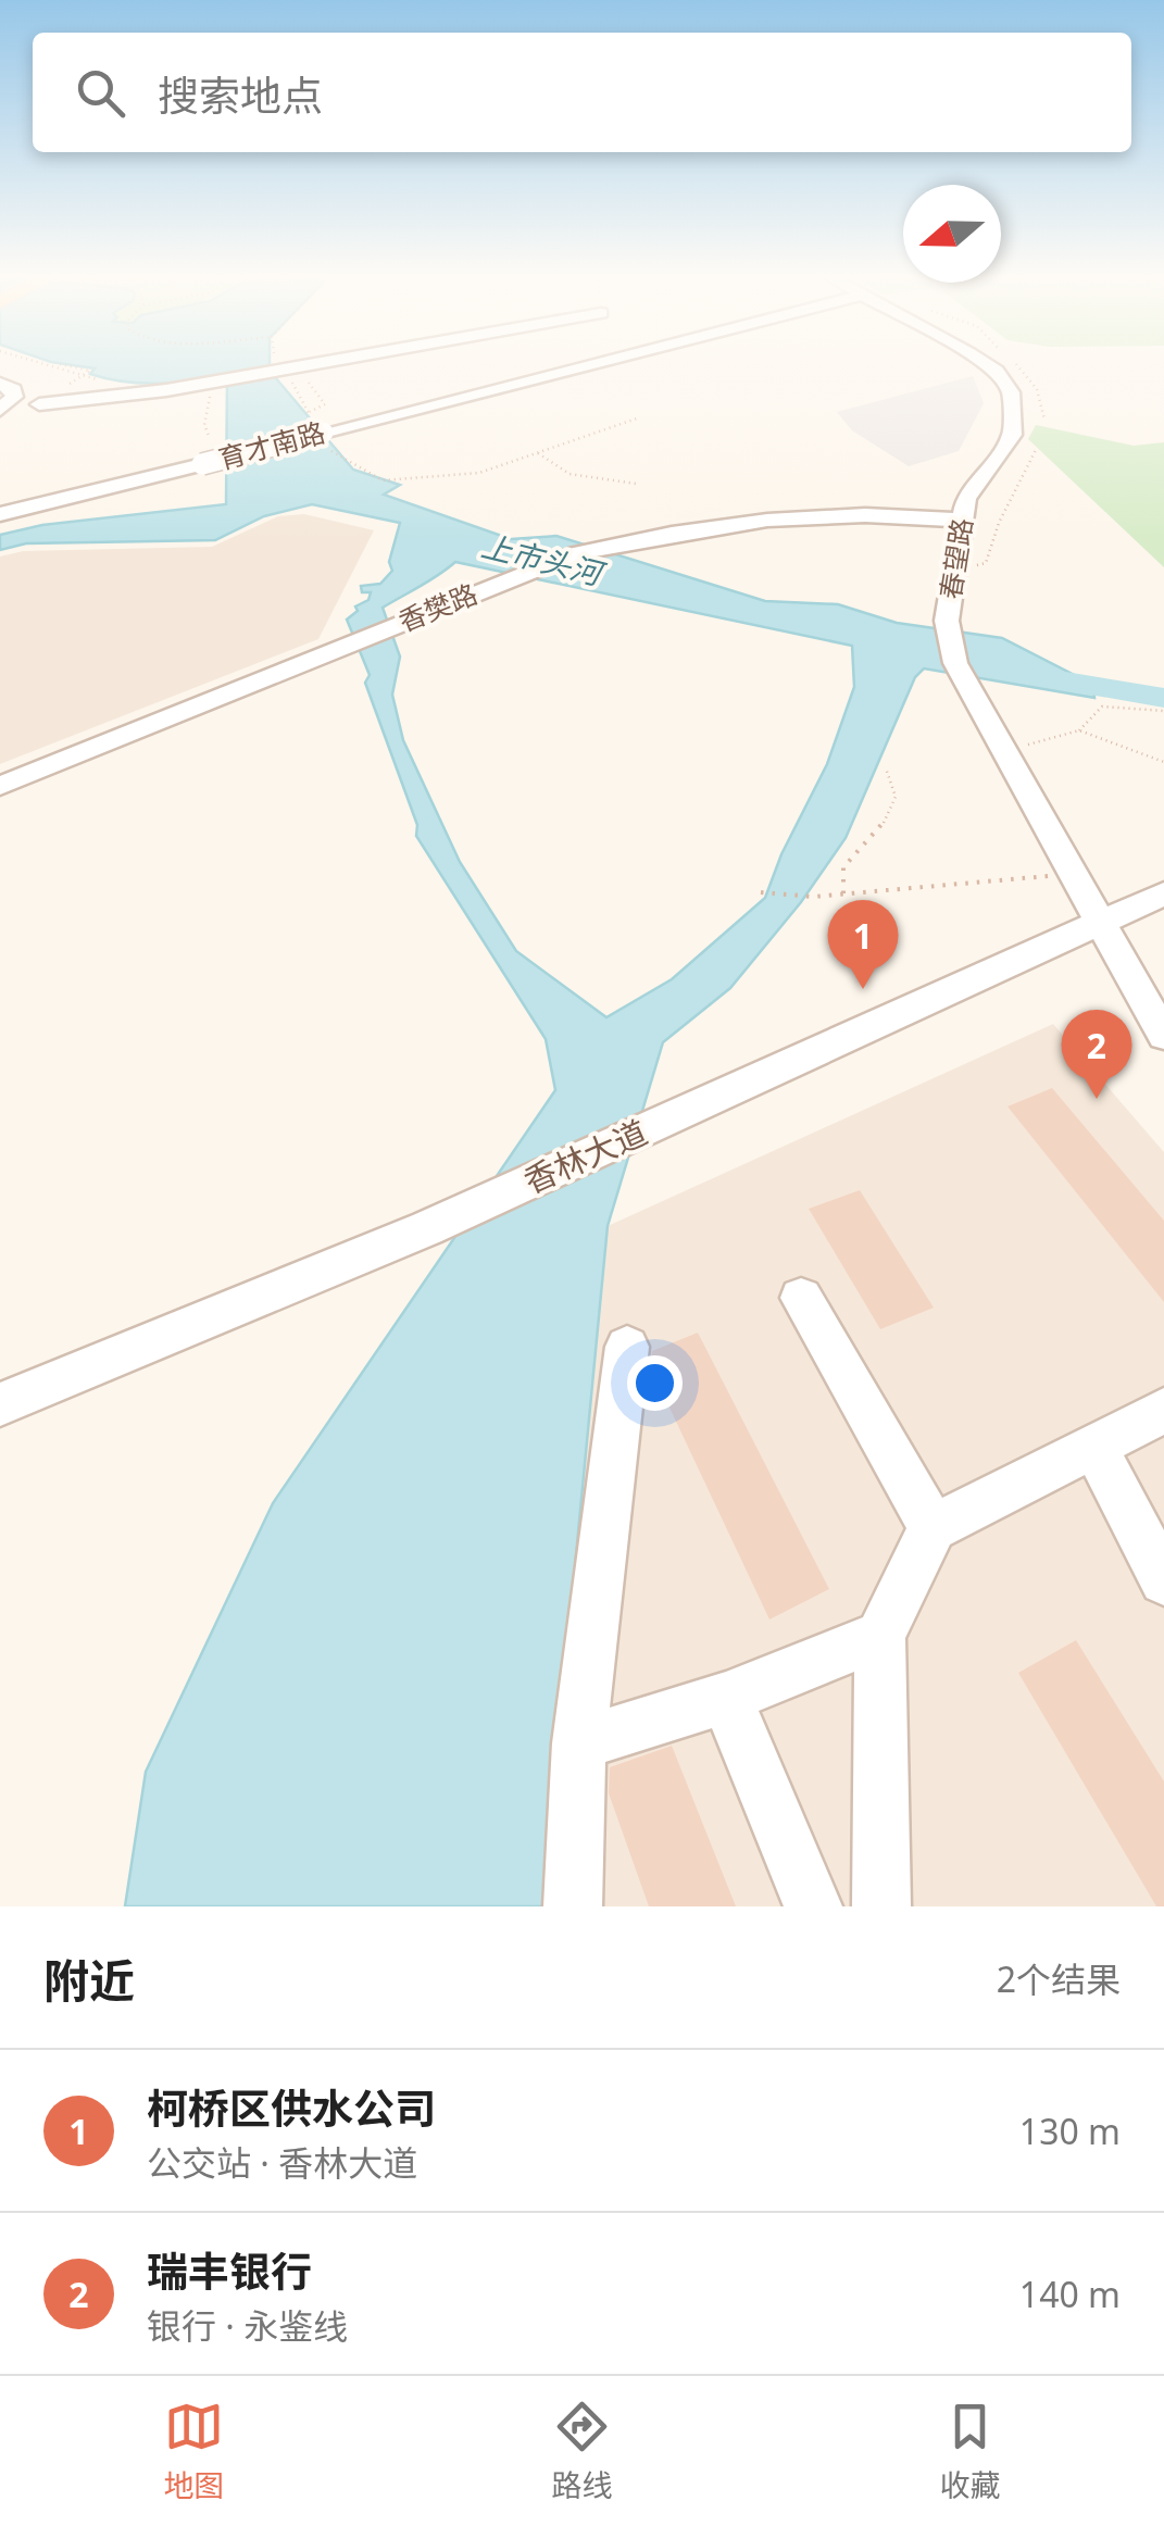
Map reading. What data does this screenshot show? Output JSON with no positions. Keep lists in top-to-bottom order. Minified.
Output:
{"streets":{"street":["育才南路","春望路","香樊路","香林大道"]},"crossings":[["春望路","香樊路"],["春望路","香林大道"]],"water":["上市头河"],"north":"left","page":{"search":"搜索地点","pins":["1","2"],"heading":["附近","2个结果"],"list":[{"mark":"1","name":"柯桥区供水公司","note":"公交站 · 香林大道","value":"130 m"},{"mark":"2","name":"瑞丰银行","note":"银行 · 永鉴线","value":"140 m"}],"nav":["地图","路线","收藏"]}}
